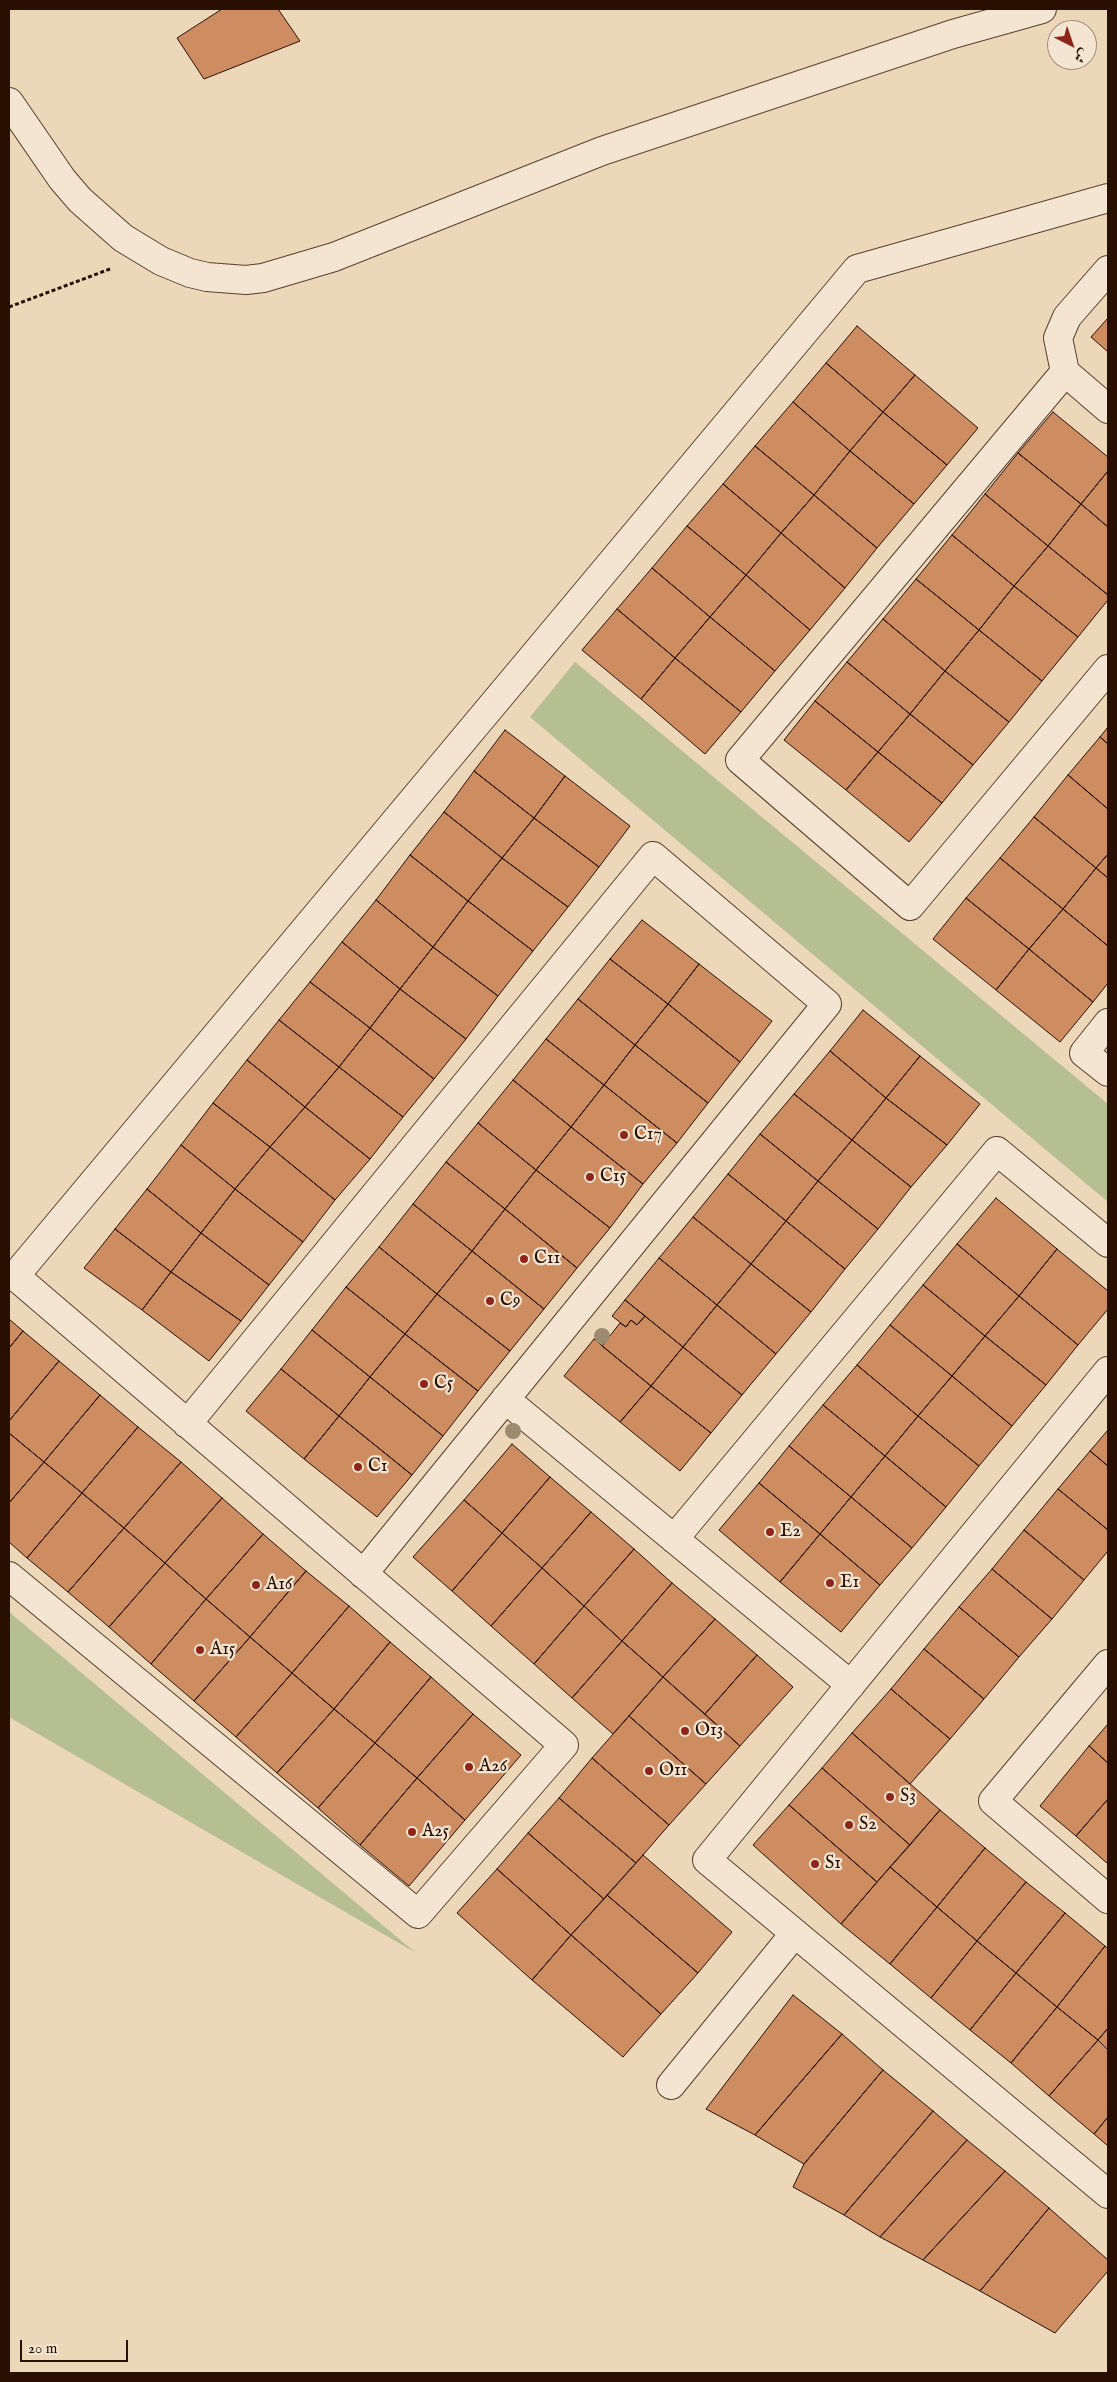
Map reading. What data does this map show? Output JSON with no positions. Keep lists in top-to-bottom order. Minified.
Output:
{"places":["C17","C15","C11","C9","C5","C1","E2","E1","A16","A15","O13","A26","O11","S3","S2","A25","S1"],"scale_bar":"20 m","north":"bottom right"}
